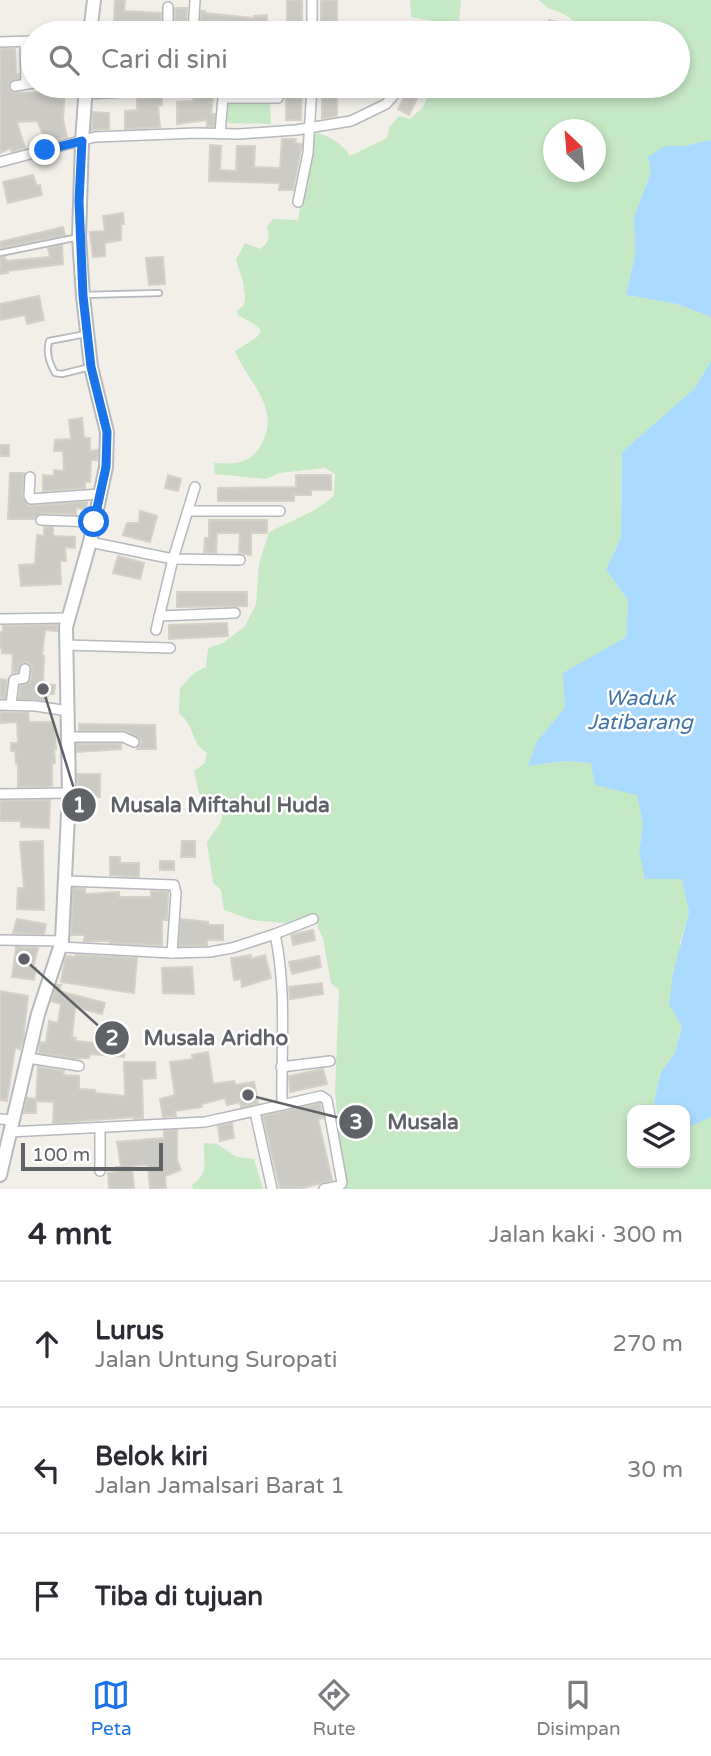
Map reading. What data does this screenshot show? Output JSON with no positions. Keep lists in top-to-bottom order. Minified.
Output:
{"water":["Waduk Jatibarang"],"places":["Musala Miftahul Huda","Musala Aridho","Musala"],"scale_bar":"100 m","north":"top left","page":{"search":"Cari di sini","scale":"100 m","heading":["4 mnt","Jalan kaki · 300 m"],"list":[["Lurus","Jalan Untung Suropati","270 m"],["Belok kiri","Jalan Jamalsari Barat 1","30 m"],"Tiba di tujuan"],"nav":["Peta","Rute","Disimpan"]}}
